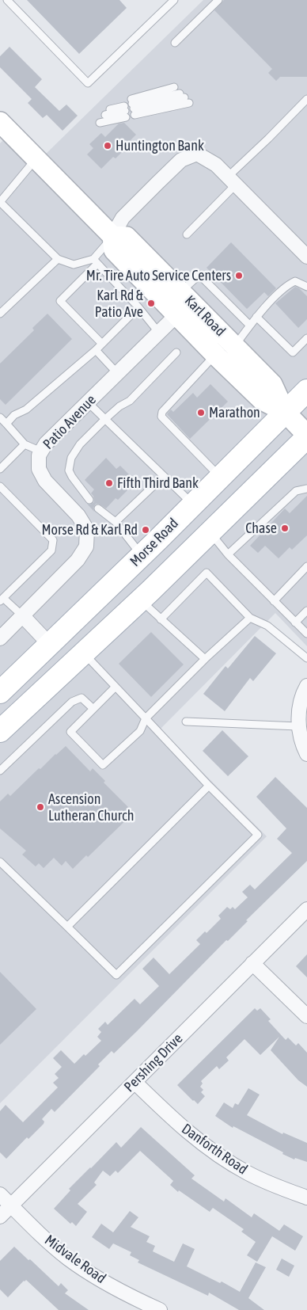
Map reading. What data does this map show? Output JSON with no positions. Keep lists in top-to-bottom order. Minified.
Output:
{"streets":{"main road":["Karl Road","Morse Road"],"street":["Patio Avenue","Pershing Drive","Danforth Road","Midvale Road"]},"crossings":[["Karl Road","Patio Avenue"],["Karl Road","Morse Road"],["Pershing Drive","Danforth Road"],["Pershing Drive","Midvale Road"]],"places":["Huntington Bank","Mr. Tire Auto Service Centers","Karl Rd & Patio Ave","Marathon","Fifth Third Bank","Chase","Morse Rd & Karl Rd","Ascension Lutheran Church"]}
